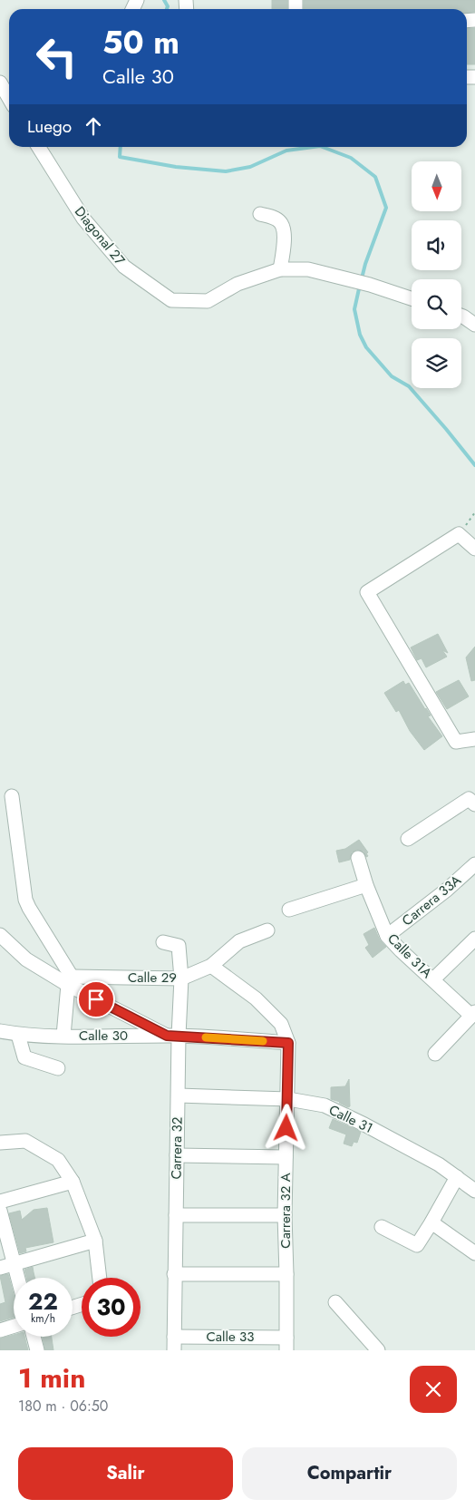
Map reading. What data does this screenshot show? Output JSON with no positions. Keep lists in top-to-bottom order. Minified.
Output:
{"streets":{"street":["Diagonal 27","Carrera 33A","Calle 31A","Calle 29","Calle 30","Calle 31","Carrera 32","Carrera 32 A","Calle 33"]},"crossings":[["Carrera 33A","Calle 31A"],["Calle 29","Carrera 32"],["Calle 30","Carrera 32"],["Calle 30","Carrera 32 A"],["Calle 31","Carrera 32"],["Calle 31","Carrera 32 A"],["Carrera 32","Calle 33"],["Carrera 32 A","Calle 33"]],"north":"bottom","page":{"turn":["50 m","Calle 30"],"then":"Luego","speed":"22 km/h","limit":"30","heading":["1 min","180 m · 06:50"],"buttons":["Salir","Compartir"]}}
